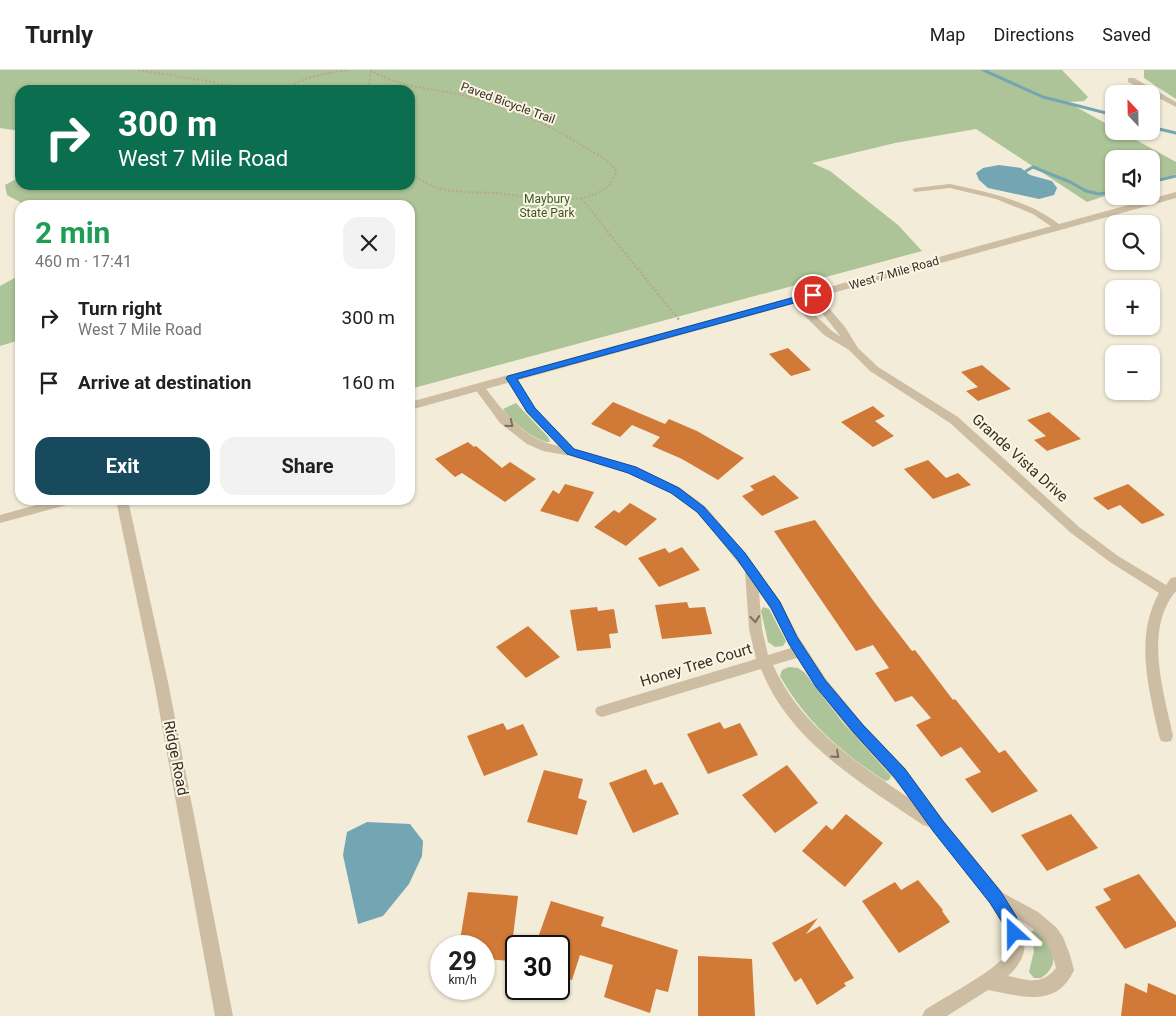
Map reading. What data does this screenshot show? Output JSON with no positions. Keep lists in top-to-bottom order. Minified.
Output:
{"streets":{"street":["West 7 Mile Road","Grande Vista Drive","Honey Tree Court","Ridge Road"],"path":["Paved Bicycle Trail"]},"crossings":[["West 7 Mile Road","Grande Vista Drive"]],"parks":["Maybury State Park"],"north":"top","page":{"header":"Turnly","nav":["Map","Directions","Saved"],"map_buttons":["+","−"],"turn":["300 m","West 7 Mile Road"],"heading":["2 min","460 m · 17:41"],"list":[{"name":"Turn right","note":"West 7 Mile Road","value":"300 m"},{"name":"Arrive at destination","value":"160 m"}],"buttons":["Exit","Share"],"speed":"29 km/h","limit":"30"}}
